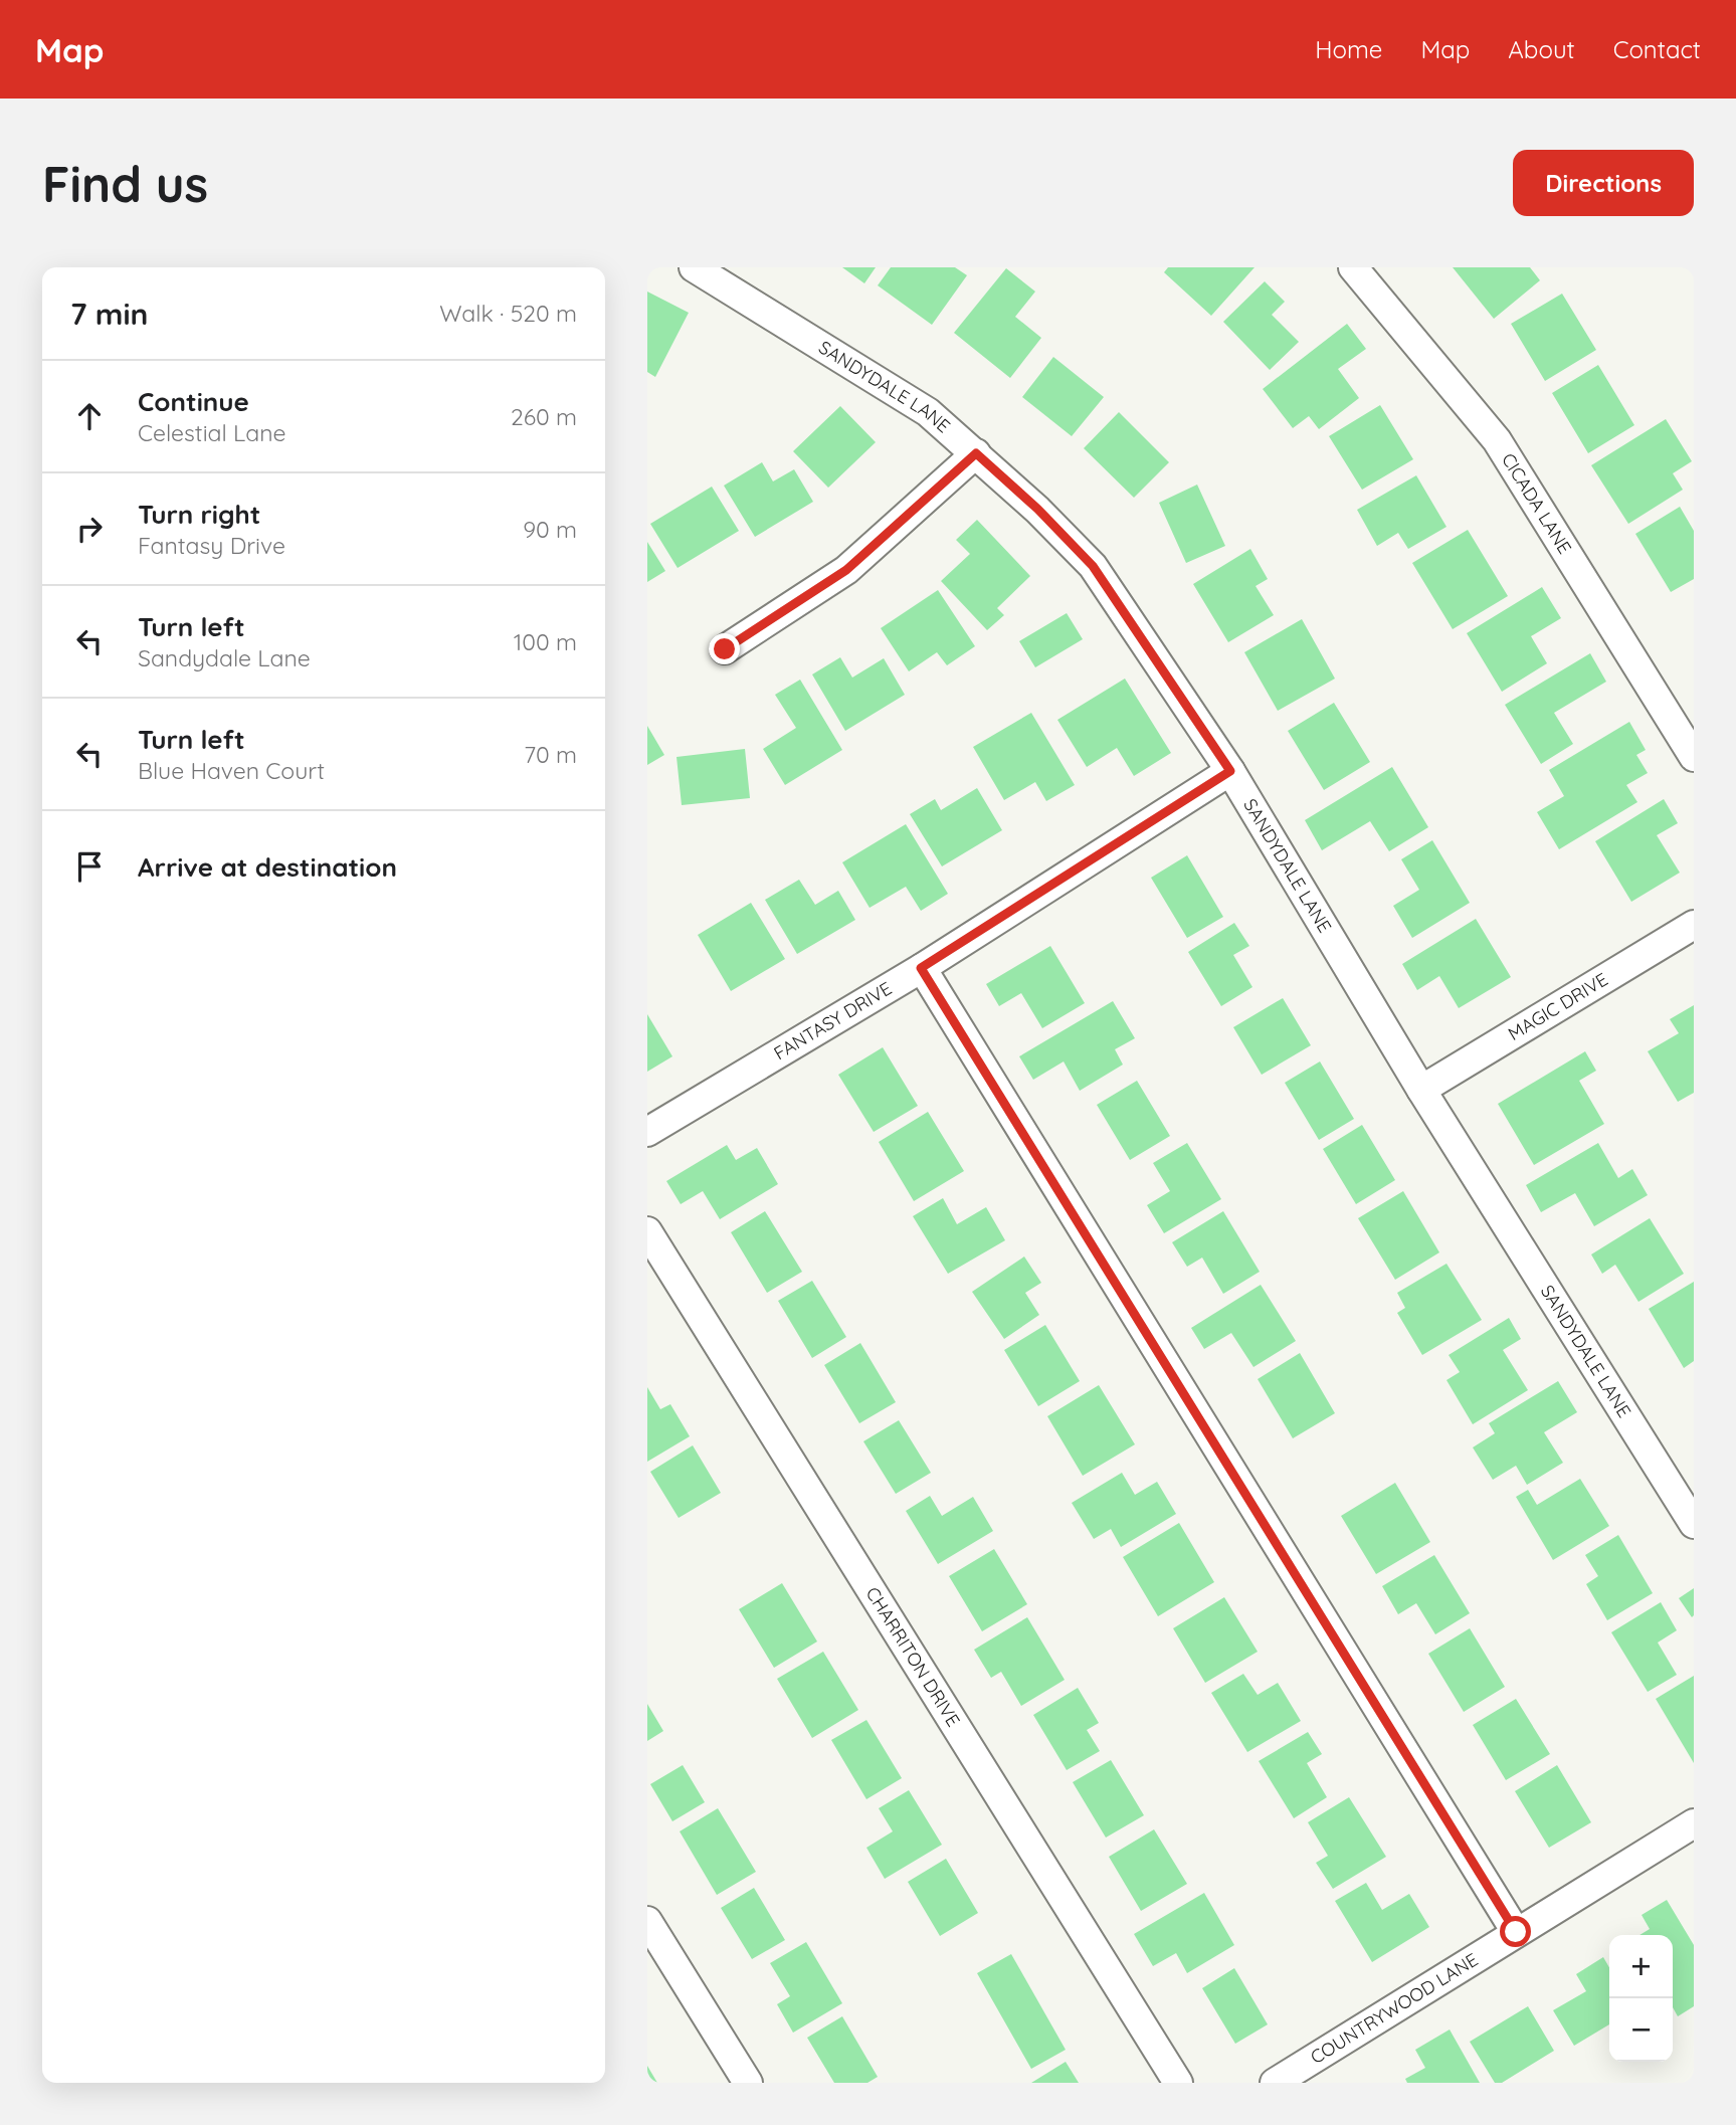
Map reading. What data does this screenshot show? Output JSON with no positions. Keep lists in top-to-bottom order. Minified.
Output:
{"streets":{"street":["SANDYDALE LANE","CICADA LANE","MAGIC DRIVE","FANTASY DRIVE","CHARRITON DRIVE","COUNTRYWOOD LANE"]},"crossings":[["SANDYDALE LANE","MAGIC DRIVE"],["SANDYDALE LANE","FANTASY DRIVE"]],"page":{"header":"Map","nav":["Home","Map","About","Contact"],"buttons":"Directions","title":"Find us","heading":["7 min","Walk · 520 m"],"list":[["Continue","Celestial Lane","260 m"],["Turn right","Fantasy Drive","90 m"],["Turn left","Sandydale Lane","100 m"],["Turn left","Blue Haven Court","70 m"],"Arrive at destination"],"map_buttons":["+","−"]}}
